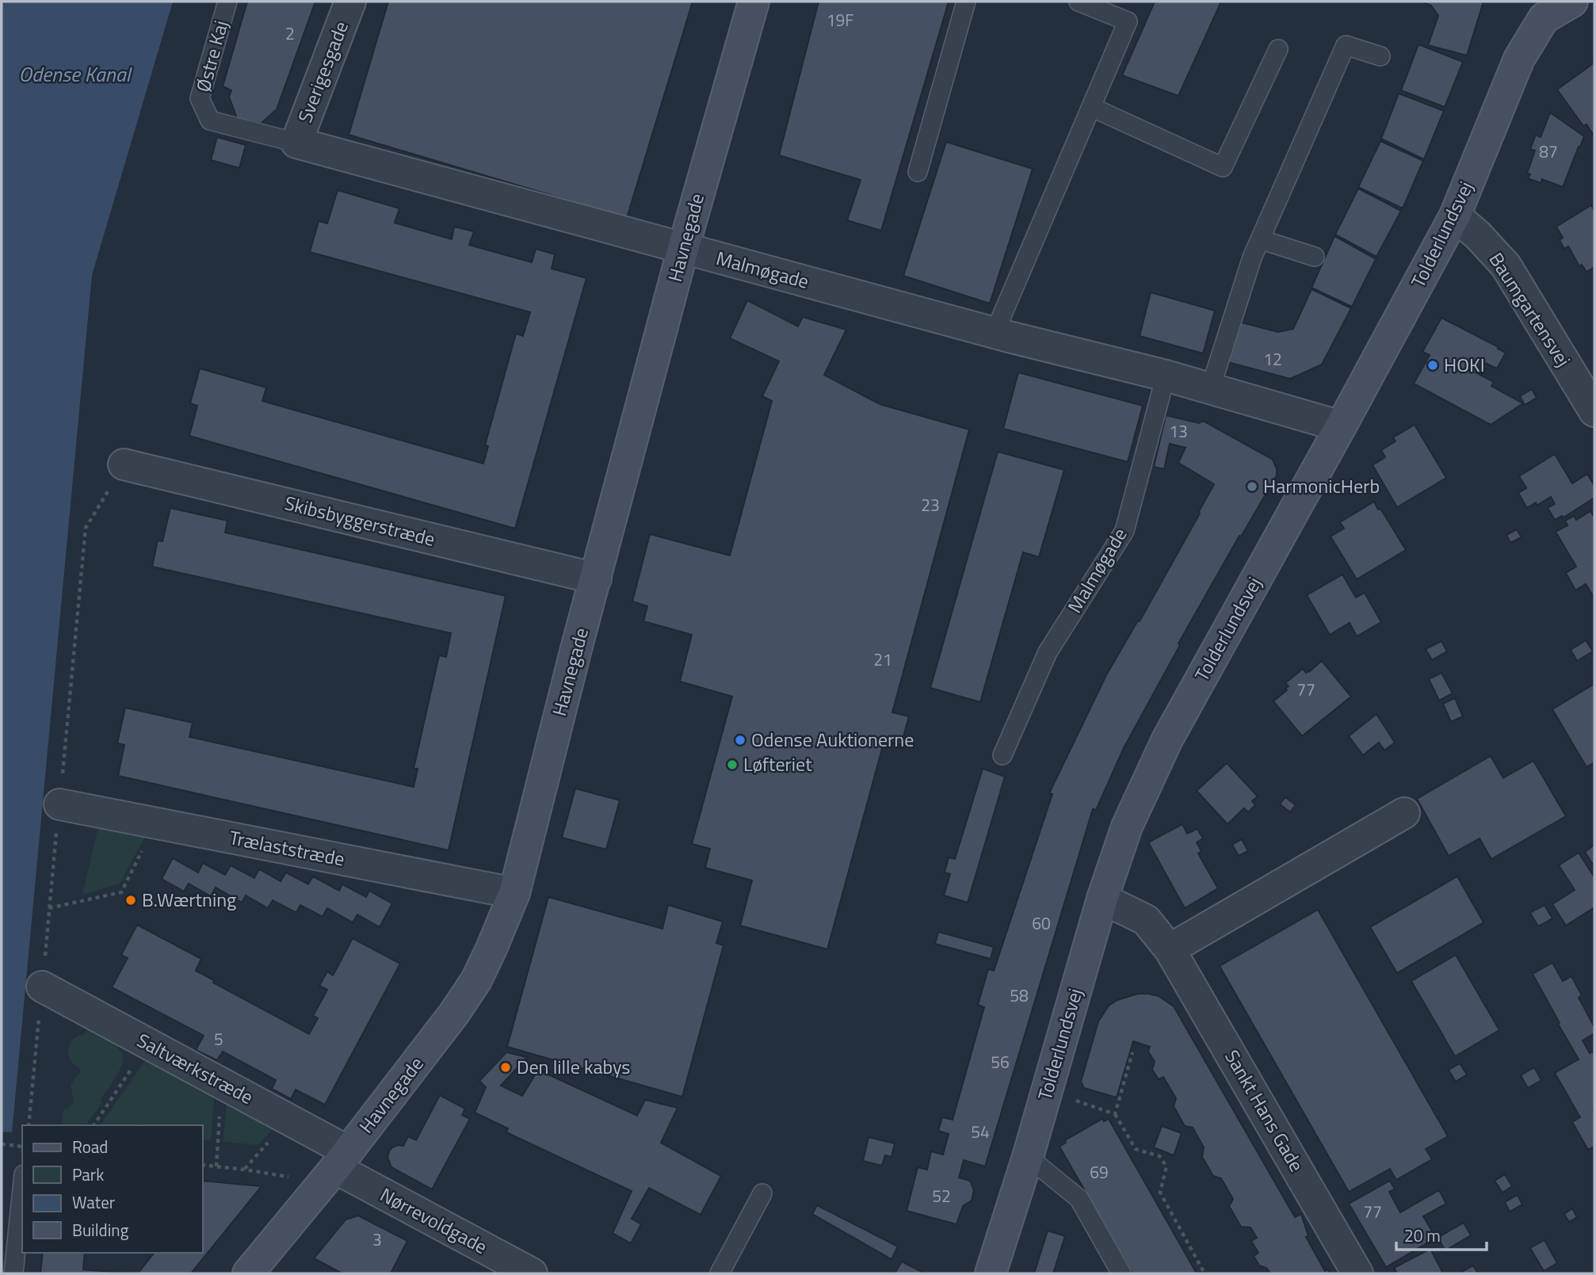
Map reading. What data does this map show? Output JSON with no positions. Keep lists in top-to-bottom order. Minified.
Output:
{"streets":{"street":["Sverigesgade","Tolderlundsvej","Havnegade","Malmøgade","Baumgartensvej","Skibsbyggerstræde","Trælaststræde","Saltværkstræde","Sankt Hans Gade","Nørrevoldgade"],"lane":["Østre Kaj"]},"crossings":[["Østre Kaj","Sverigesgade"],["Østre Kaj","Malmøgade"],["Sverigesgade","Malmøgade"],["Tolderlundsvej","Malmøgade"],["Tolderlundsvej","Baumgartensvej"],["Tolderlundsvej","Sankt Hans Gade"],["Havnegade","Malmøgade"],["Havnegade","Skibsbyggerstræde"],["Havnegade","Trælaststræde"],["Havnegade","Saltværkstræde"],["Havnegade","Nørrevoldgade"],["Saltværkstræde","Nørrevoldgade"]],"water":["Odense Kanal"],"places":["HOKI","HarmonicHerb","Odense Auktionerne","Løfteriet","B.Wærtning","Den lille kabys"],"house_numbers":["19F","2","87","12","13","23","21","77","60","58","5","56","54","69","52","77","3"],"legend":["Road","Park","Water","Building"],"scale_bar":"20 m"}
